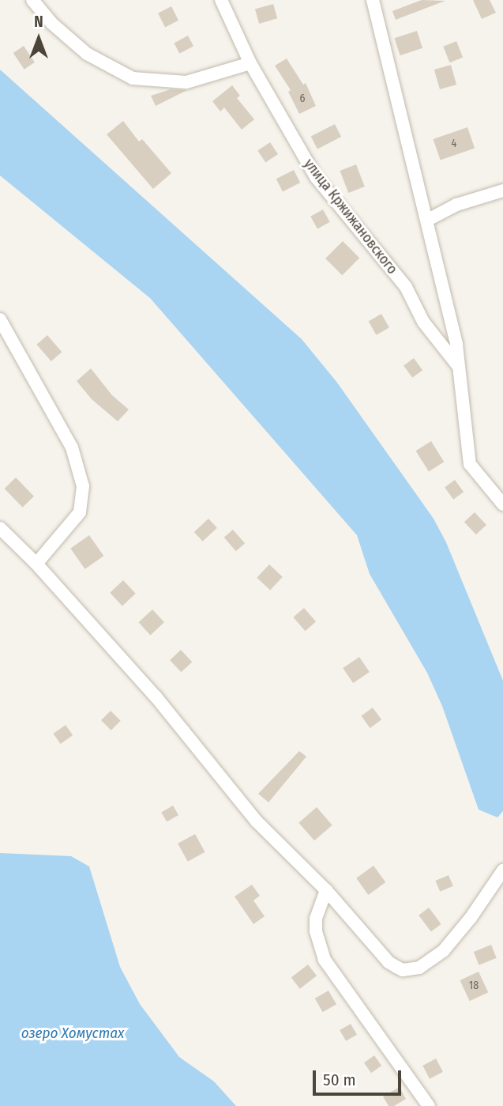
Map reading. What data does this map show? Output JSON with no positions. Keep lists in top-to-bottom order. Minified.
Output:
{"streets":{"street":["улица Кржижановского"]},"water":["озеро Хомустах"],"house_numbers":["6","4","18"],"scale_bar":"50 m","north":"top"}
